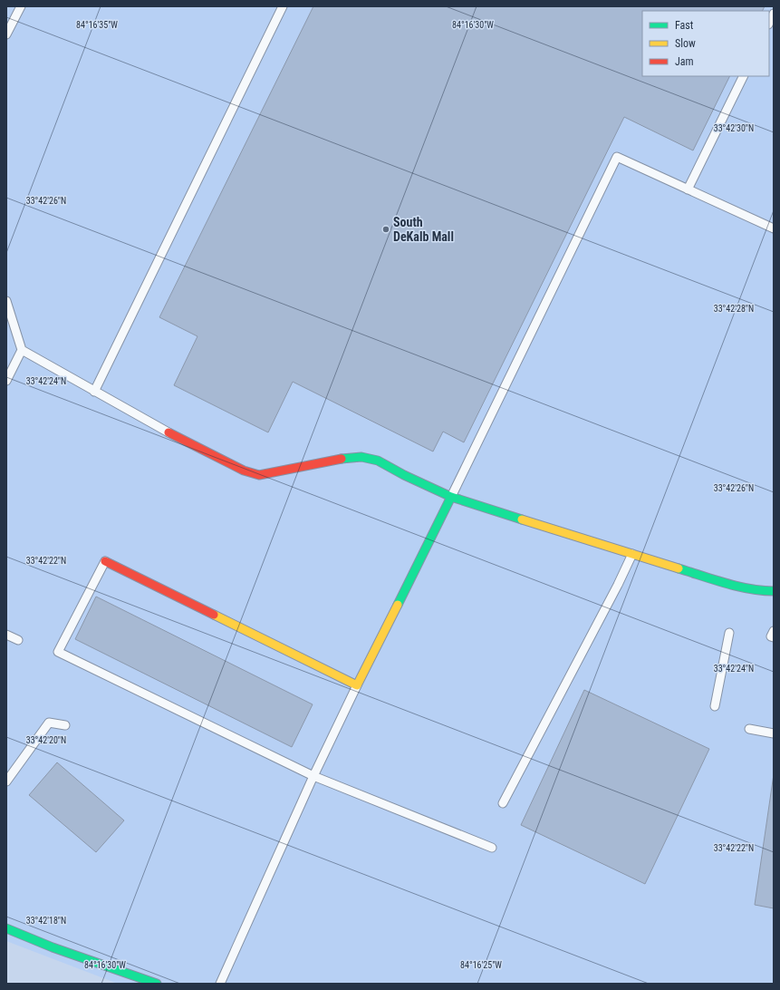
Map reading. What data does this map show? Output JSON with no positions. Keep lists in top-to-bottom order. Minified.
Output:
{"places":["South DeKalb Mall"],"legend":["Fast","Slow","Jam"],"coordinates":["84°16'30\"W","84°16'35\"W","33°42'30\"N","33°42'26\"N","33°42'28\"N","33°42'24\"N","33°42'22\"N","33°42'20\"N","33°42'18\"N","84°16'25\"W"]}
